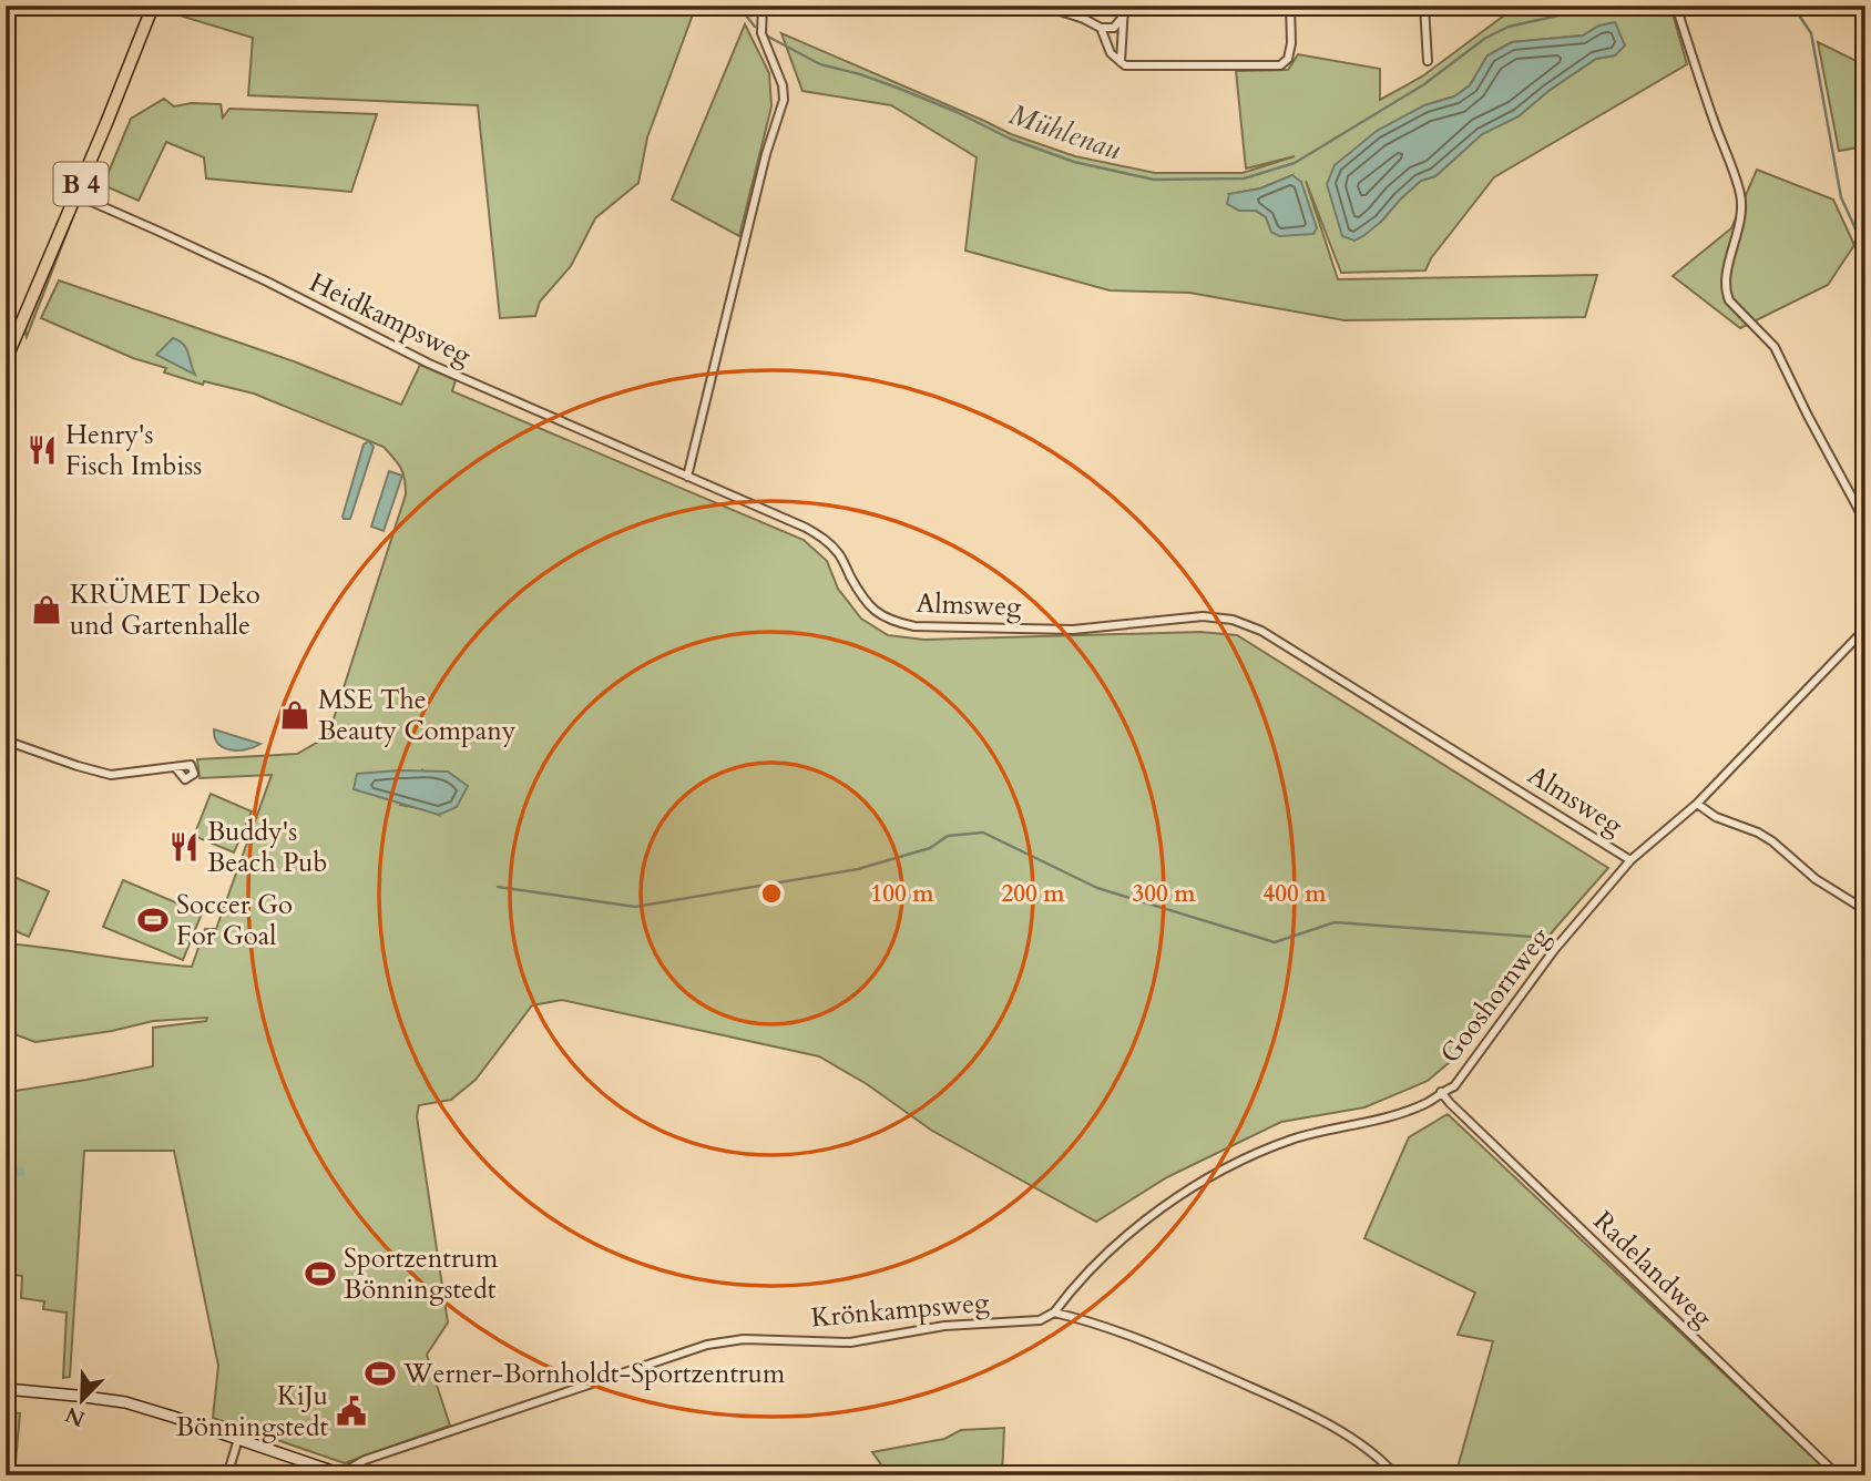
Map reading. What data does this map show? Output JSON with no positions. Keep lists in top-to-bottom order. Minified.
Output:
{"streets":{"main road":["B 4"],"street":["Heidkampsweg","Almsweg","Gooshornweg","Radelandweg","Krönkampsweg"]},"crossings":[["B 4","Heidkampsweg"],["Heidkampsweg","Almsweg"],["Almsweg","Gooshornweg"],["Gooshornweg","Radelandweg"],["Gooshornweg","Krönkampsweg"]],"water":["Mühlenau"],"places":{"restaurant":["Henry's Fisch Imbiss","Buddy's Beach Pub"],"shop":["KRÜMET Deko und Gartenhalle","MSE The Beauty Company"],"sports":["Soccer Go For Goal","Sportzentrum Bönningstedt","Werner-Bornholdt-Sportzentrum"],"public building":["KiJu Bönningstedt"]},"north":"bottom left","rings":["100 m","200 m","300 m","400 m"]}
